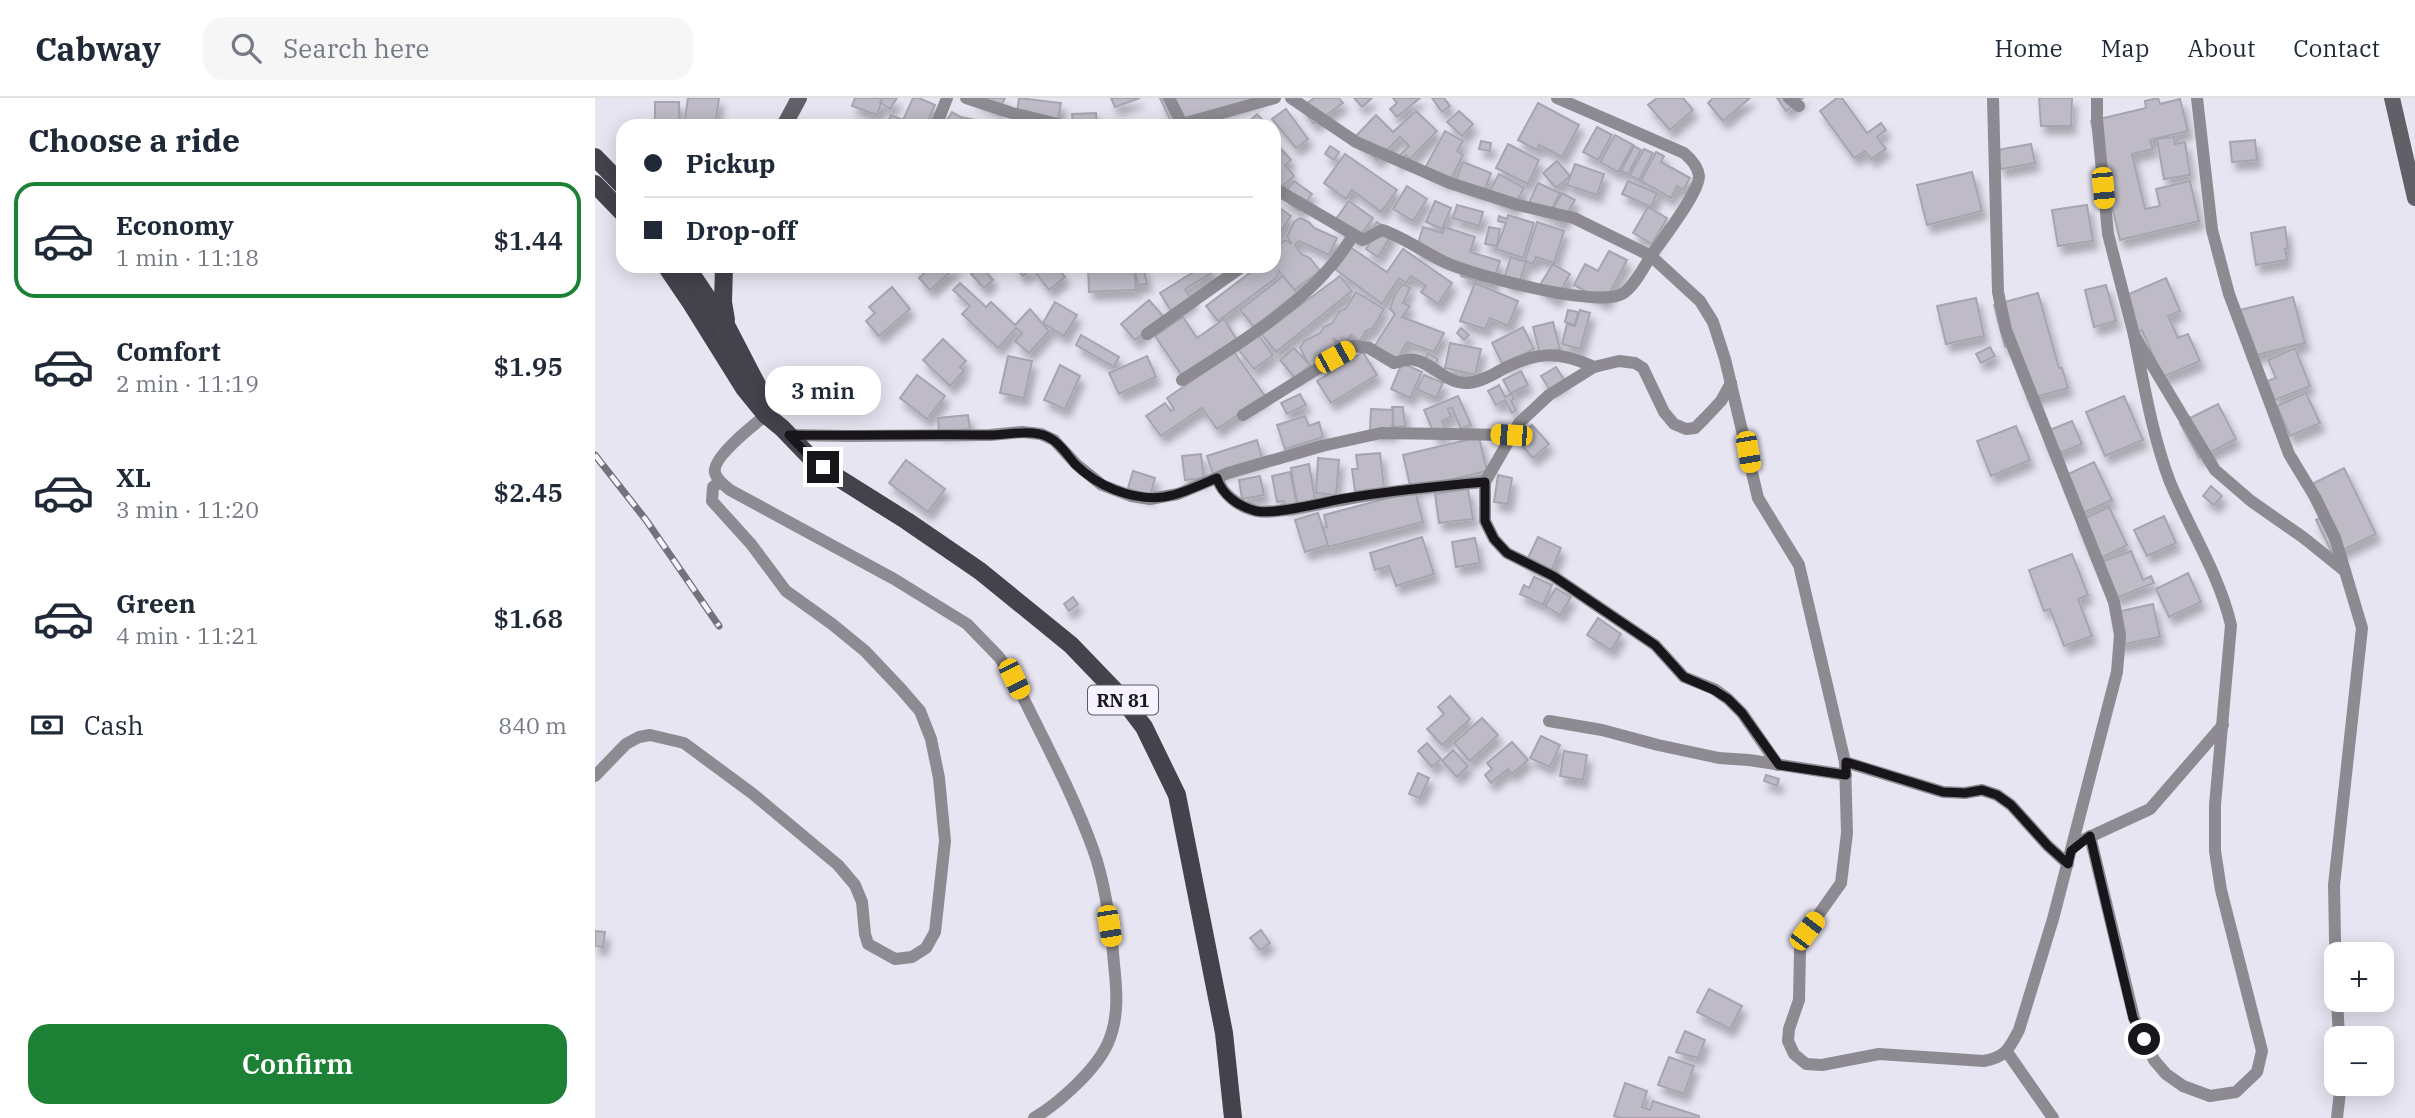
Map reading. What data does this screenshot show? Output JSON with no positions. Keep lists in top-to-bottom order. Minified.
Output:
{"streets":{"main road":["RN 81"]},"page":{"header":"Cabway","search":"Search here","nav":["Home","Map","About","Contact"],"heading":"Choose a ride","banner":["Pickup","Drop-off"],"list":[{"name":"Economy","note":"1 min · 11:18","value":"$1.44"},{"name":"Comfort","note":"2 min · 11:19","value":"$1.95"},{"name":"XL","note":"3 min · 11:20","value":"$2.45"},{"name":"Green","note":"4 min · 11:21","value":"$1.68"}],"bubble":"3 min","pay":["Cash","840 m"],"map_buttons":["+","−"],"buttons":"Confirm"}}
